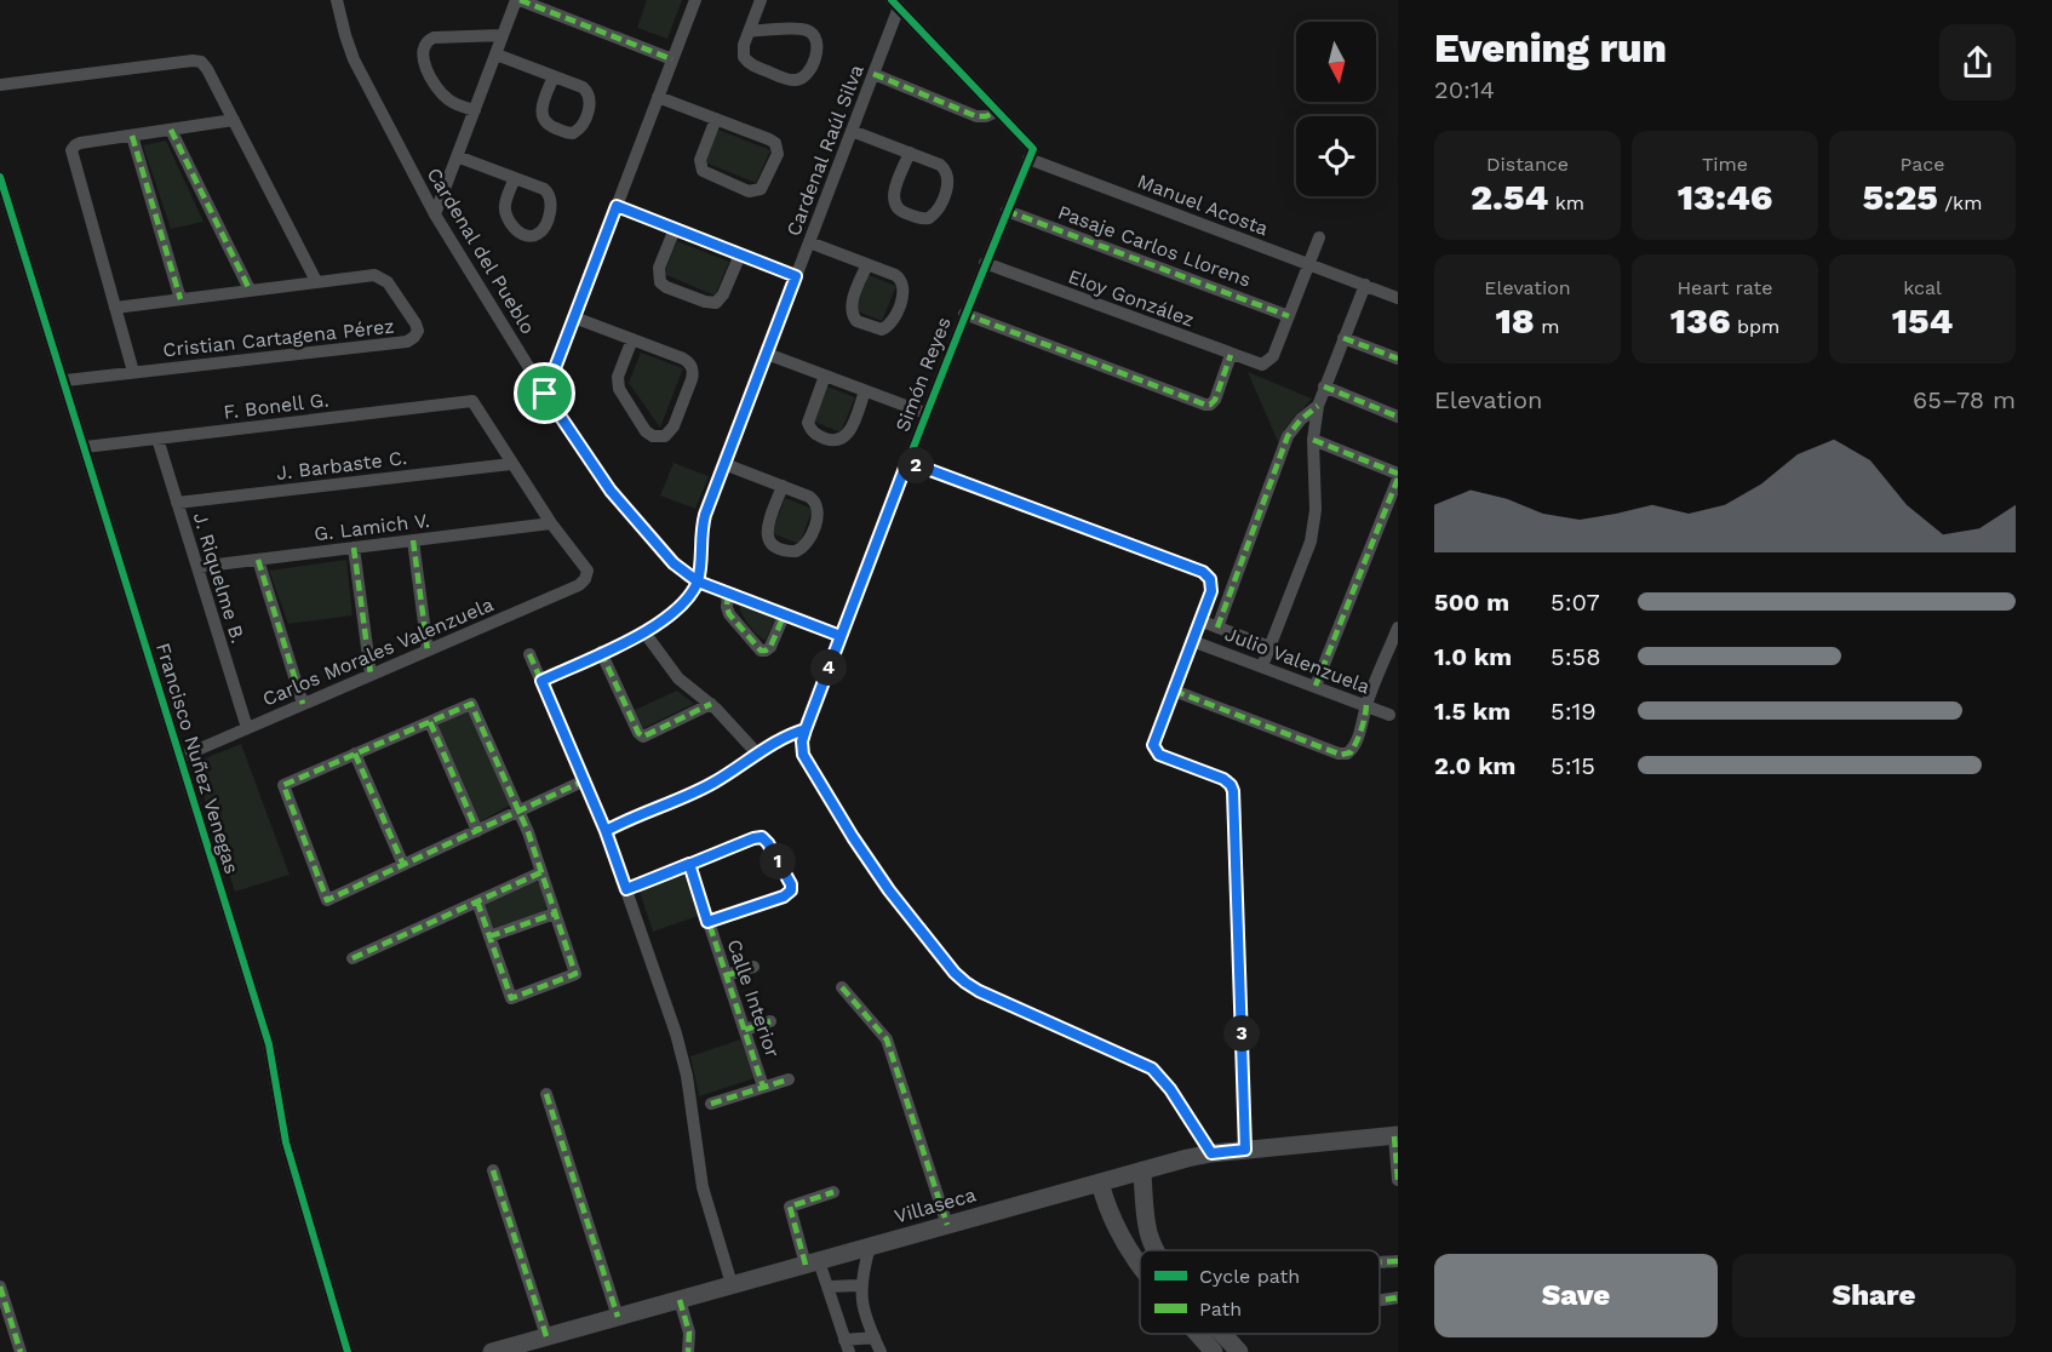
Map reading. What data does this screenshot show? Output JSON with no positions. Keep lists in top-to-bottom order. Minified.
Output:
{"streets":{"main road":["Villaseca"],"street":["Cardenal Raúl Silva","Manuel Acosta","Pasaje Carlos Llorens","Cardenal del Pueblo","Eloy González","Cristian Cartagena Pérez","Simón Reyes","F. Bonell G.","J. Barbaste C.","G. Lamich V.","J. Riquelme B.","Carlos Morales Valenzuela","Julio Valenzuela","Francisco Nuñez Venegas","Calle Interior"]},"crossings":[["Cardenal Raúl Silva","Cardenal del Pueblo"],["Manuel Acosta","Simón Reyes"],["Pasaje Carlos Llorens","Eloy González"],["Pasaje Carlos Llorens","Simón Reyes"],["Cardenal del Pueblo","Simón Reyes"],["Eloy González","Simón Reyes"],["Cristian Cartagena Pérez","Francisco Nuñez Venegas"],["Simón Reyes","Villaseca"],["F. Bonell G.","J. Barbaste C."],["F. Bonell G.","J. Riquelme B."],["F. Bonell G.","Francisco Nuñez Venegas"],["J. Barbaste C.","J. Riquelme B."],["G. Lamich V.","J. Riquelme B."],["G. Lamich V.","Carlos Morales Valenzuela"],["J. Riquelme B.","Carlos Morales Valenzuela"],["Carlos Morales Valenzuela","Francisco Nuñez Venegas"]],"legend":["Cycle path","Path"],"north":"bottom","page":{"heading":["Evening run","20:14"],"stats":[["Distance","2.54 km"],["Time","13:46"],["Pace","5:25 /km"],["Elevation","18 m"],["Heart rate","136 bpm"],["kcal","154"]],"chart":["Elevation","65–78 m"],"pins":["2","4","1","3"],"list":[{"name":"500 m","note":"5:07"},{"name":"1.0 km","note":"5:58"},{"name":"1.5 km","note":"5:19"},{"name":"2.0 km","note":"5:15"}],"buttons":["Save","Share"]}}
